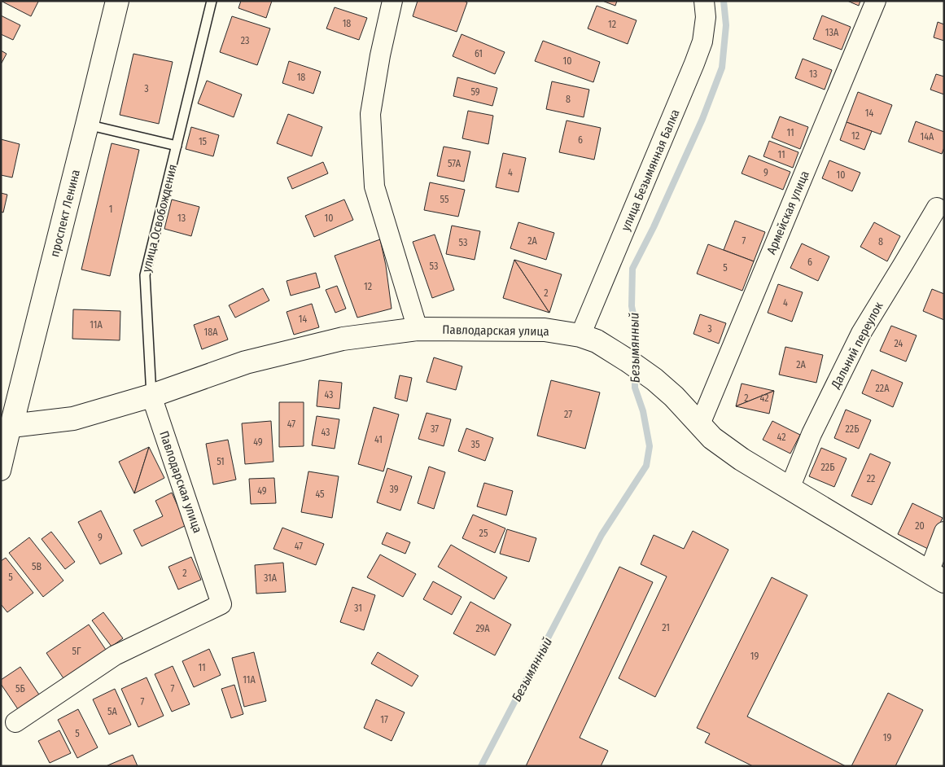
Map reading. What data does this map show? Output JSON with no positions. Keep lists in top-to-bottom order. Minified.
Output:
{"streets":{"main road":["проспект Ленина","Павлодарская улица"],"street":["улица Безымянная Балка","Армейская улица","Дальний переулок"],"lane":["улица Освобождения"]},"crossings":[["улица Безымянная Балка","Павлодарская улица"],["улица Освобождения","Павлодарская улица"]],"water":["Безымянный"],"house_numbers":["18","12","13А","23","61","10","13","18","3","59","8","14","11","12","14А","6","15","11","57А","4","9","10","55","1","13","10","2А","7","8","53","6","53","5","12","2","4","14","11А","3","18А","24","2А","22А","43","2","42","27","47","37","22Б","43","42","41","49","35","51","22Б","22","39","49","45","20","25","9","47","5В","2","5","31А","31","21","29А","5Г","19","11","11А","5Б","7","7","5А","17","5","19"]}
